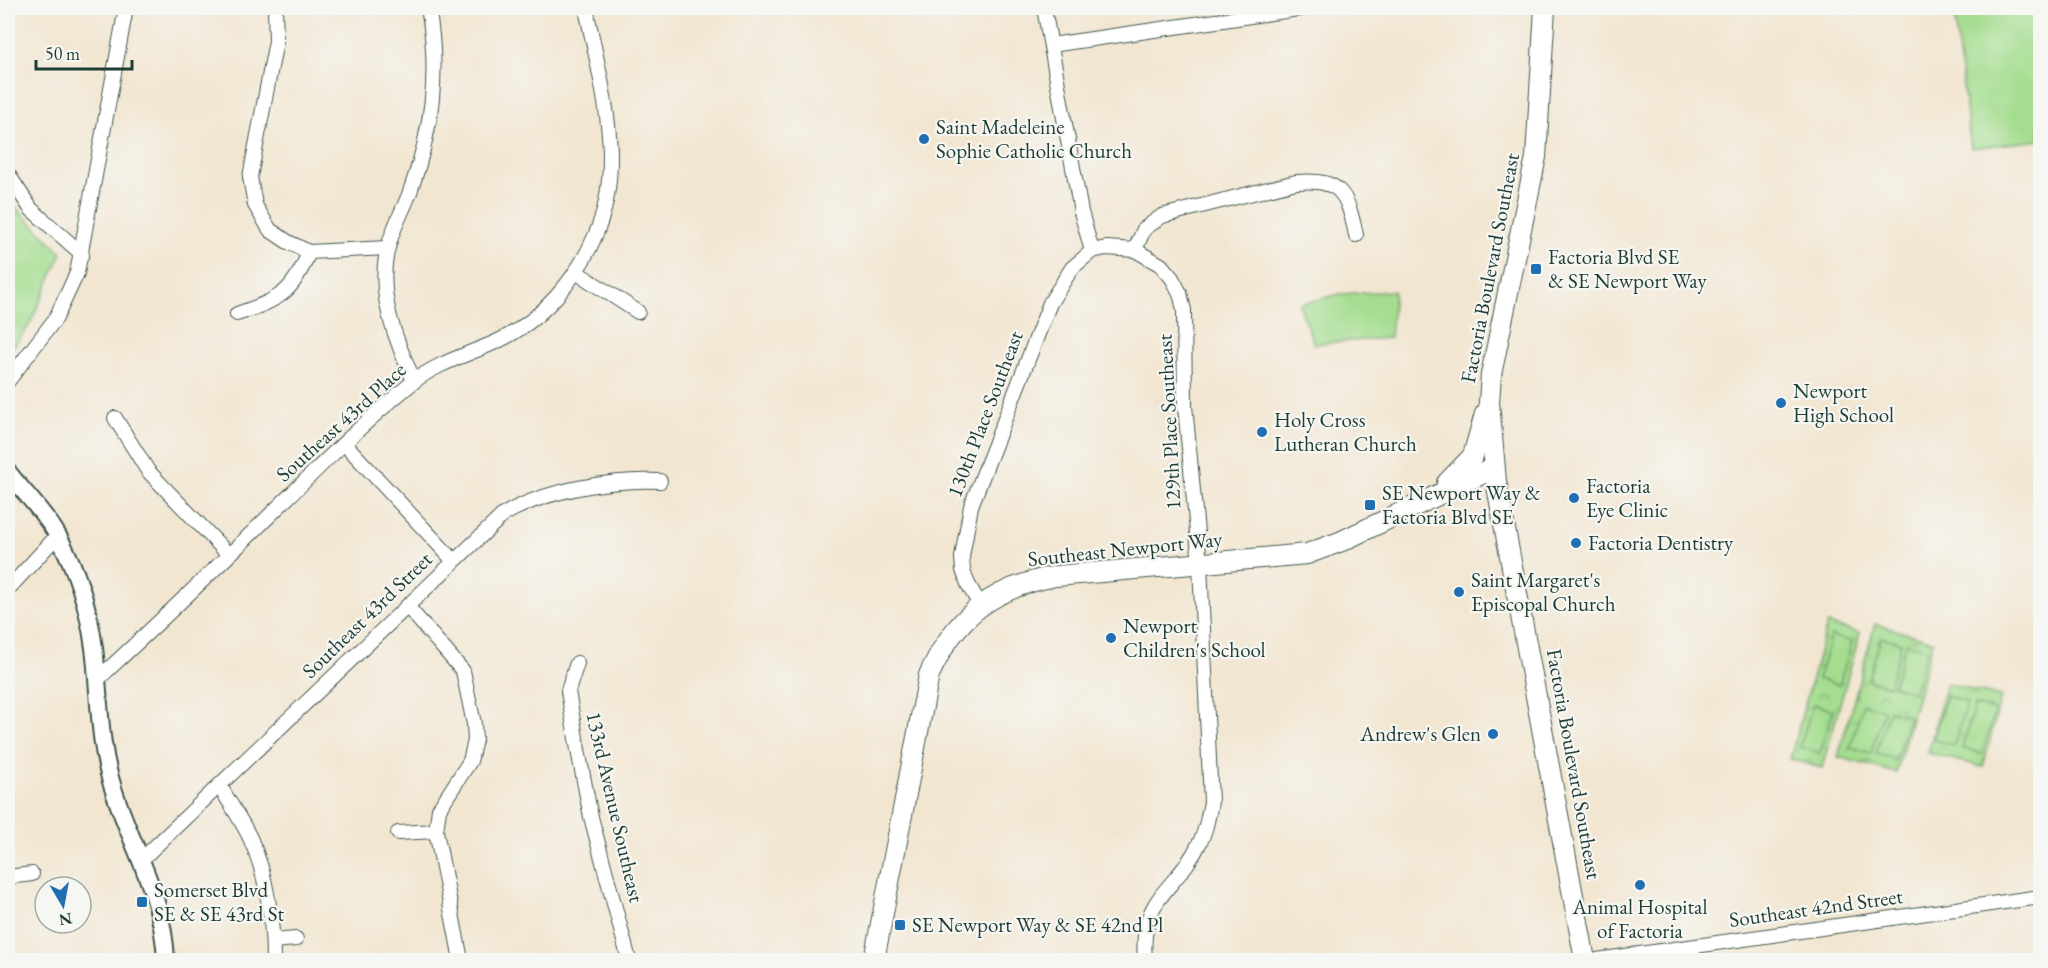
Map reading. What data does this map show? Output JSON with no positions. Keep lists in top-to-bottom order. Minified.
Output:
{"streets":{"main road":["Factoria Boulevard Southeast","Southeast Newport Way"],"street":["130th Place Southeast","Southeast 43rd Place","129th Place Southeast","Southeast 43rd Street","133rd Avenue Southeast","Southeast 42nd Street"]},"crossings":[["Factoria Boulevard Southeast","Southeast Newport Way"],["130th Place Southeast","129th Place Southeast"],["130th Place Southeast","Southeast Newport Way"],["129th Place Southeast","Southeast Newport Way"]],"places":{"other":["Saint Madeleine Sophie Catholic Church","Newport High School","Holy Cross Lutheran Church","Factoria Eye Clinic","Factoria Dentistry","Saint Margaret's Episcopal Church","Newport Children's School","Andrew's Glen","Animal Hospital of Factoria"],"transit":["Factoria Blvd SE & SE Newport Way","SE Newport Way & Factoria Blvd SE","Somerset Blvd SE & SE 43rd St","SE Newport Way & SE 42nd Pl"]},"scale_bar":"50 m","north":"bottom"}
